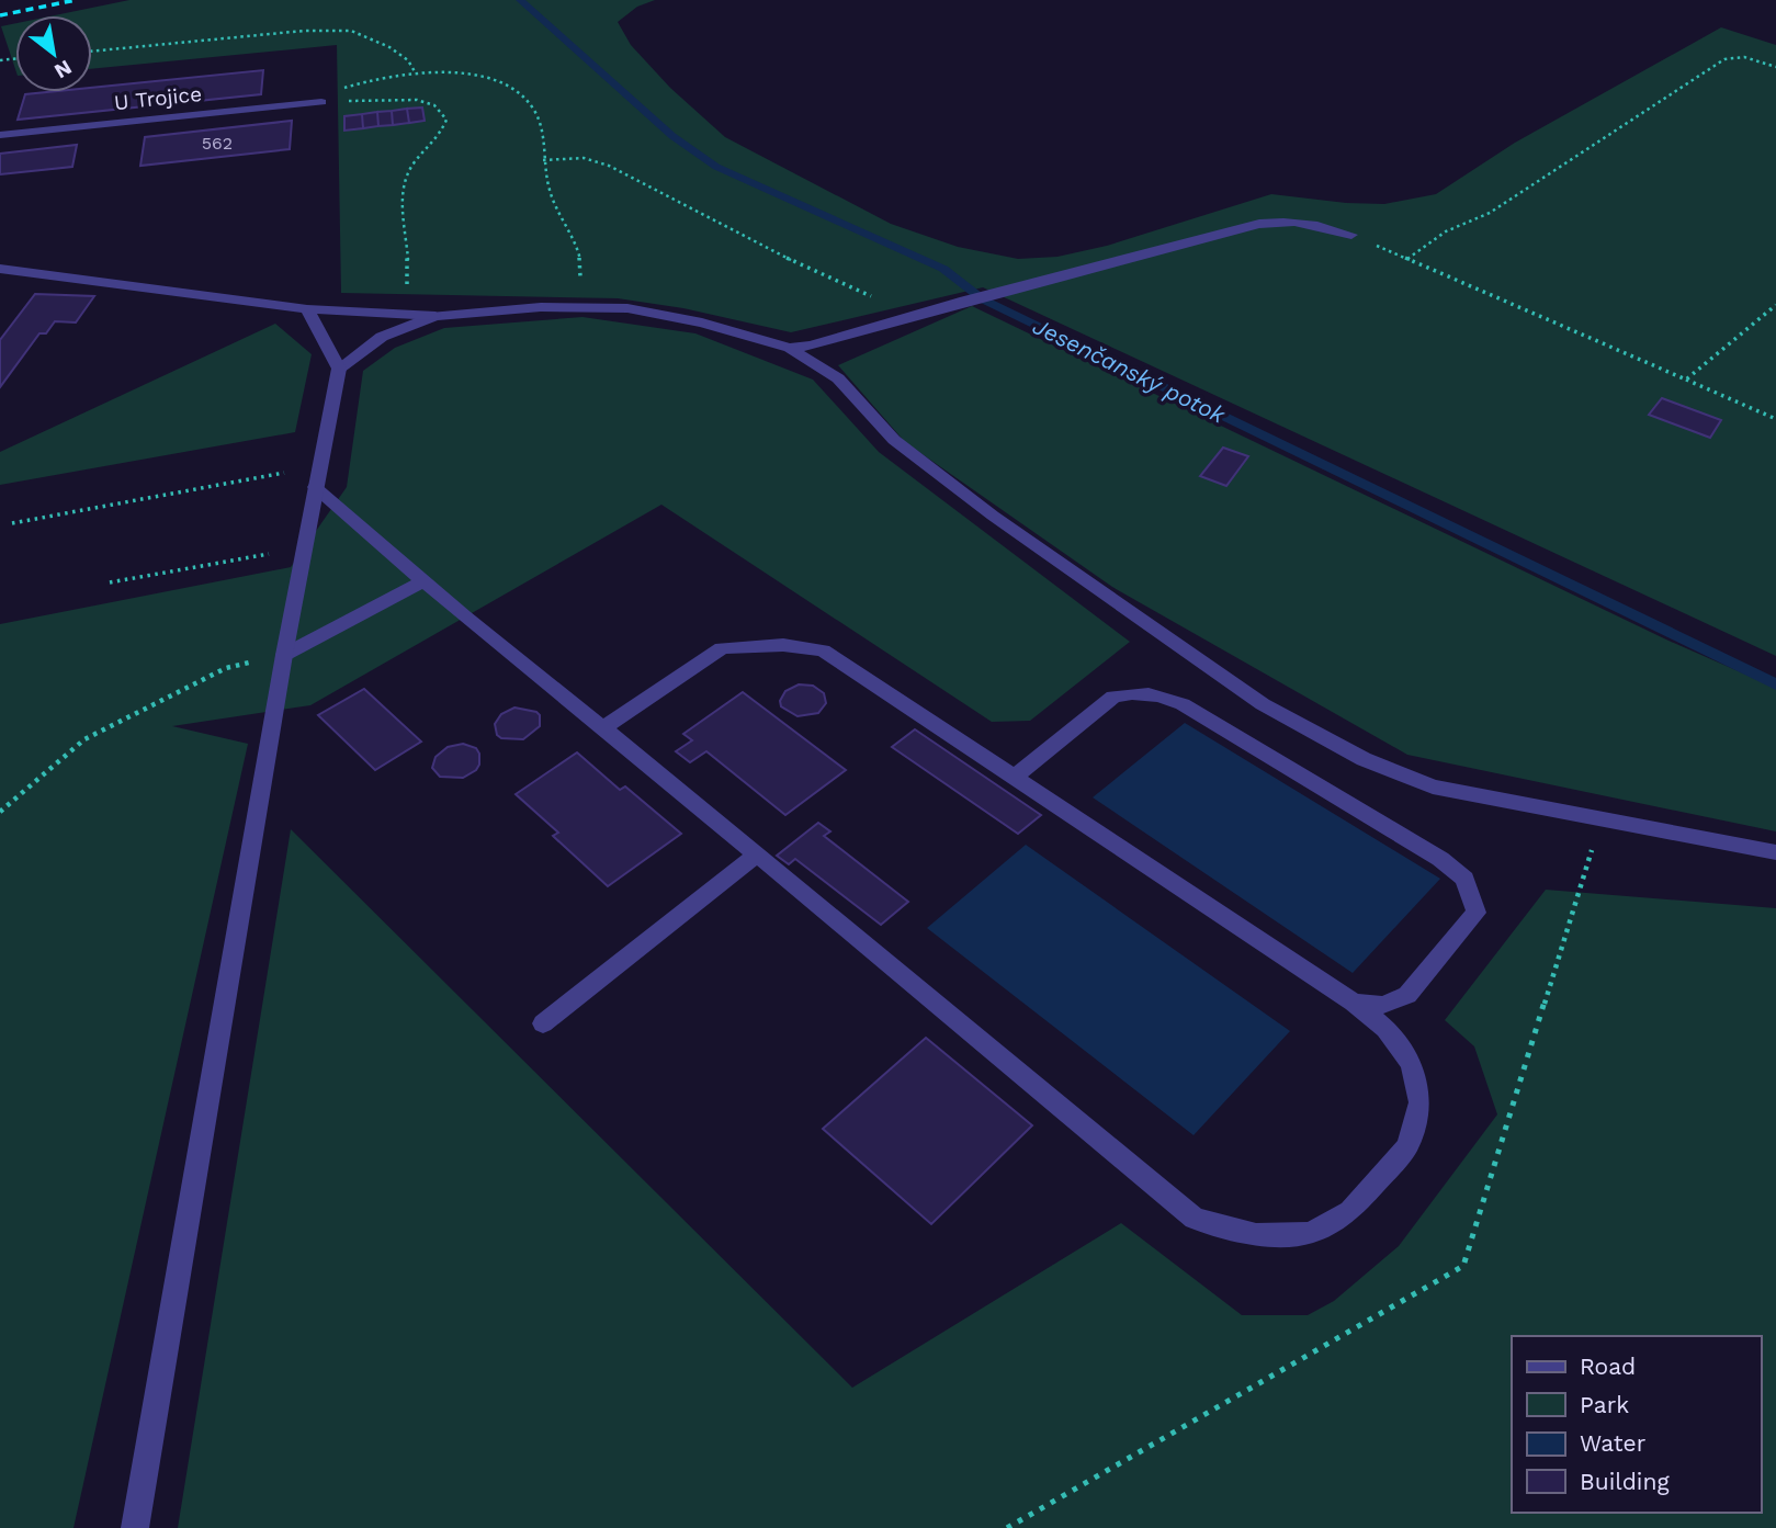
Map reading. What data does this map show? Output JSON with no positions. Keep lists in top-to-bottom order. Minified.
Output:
{"streets":{"street":["U Trojice"]},"water":["Jesenčanský potok"],"house_numbers":["562"],"legend":["Road","Park","Water","Building"],"north":"bottom right"}
